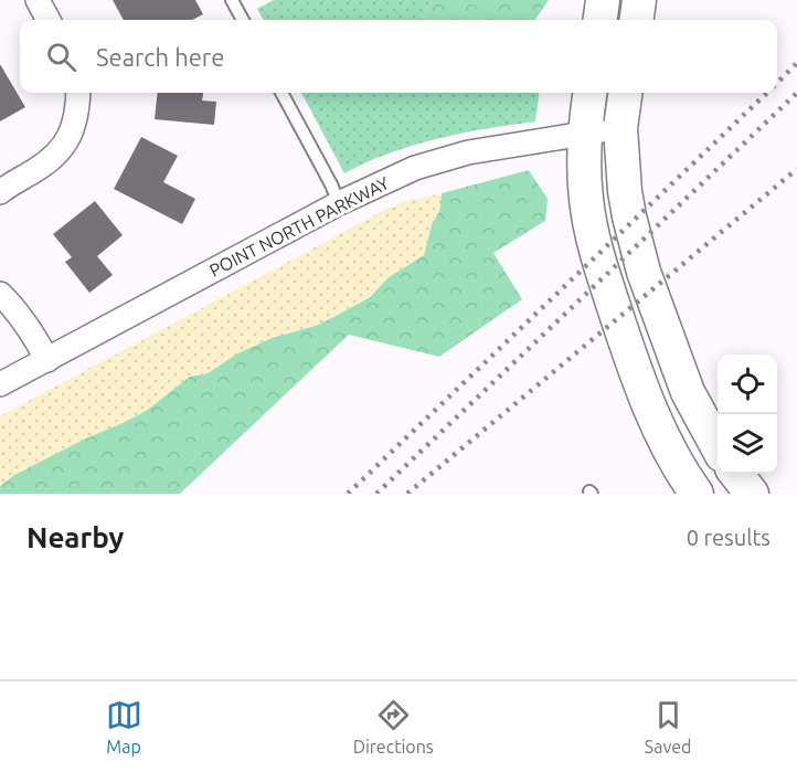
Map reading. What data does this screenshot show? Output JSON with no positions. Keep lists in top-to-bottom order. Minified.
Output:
{"streets":{"street":["POINT NORTH PARKWAY"]},"page":{"search":"Search here","heading":["Nearby","0 results"],"nav":["Map","Directions","Saved"]}}
